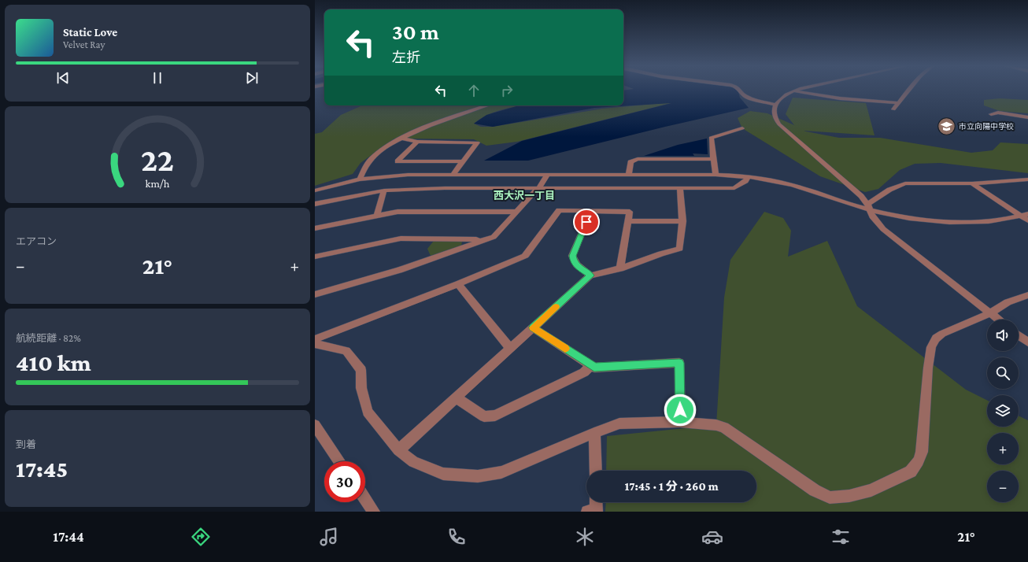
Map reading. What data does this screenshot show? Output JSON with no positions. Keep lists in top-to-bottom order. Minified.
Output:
{"districts":["西大沢一丁目"],"places":{"school or university":["市立向陽中学校"]},"page":{"turn":["30 m","左折"],"song":["Static Love","Velvet Ray"],"tile":["エアコン",["航続距離 · 82%","410 km"],["到着","17:45"]],"heat":["−","21°","+"],"map_buttons":["+","−"],"limit":"30","trip":"17:45 · 1 分 · 260 m","tabs":["17:44","21°"],"gauge":["22","km/h"]}}
